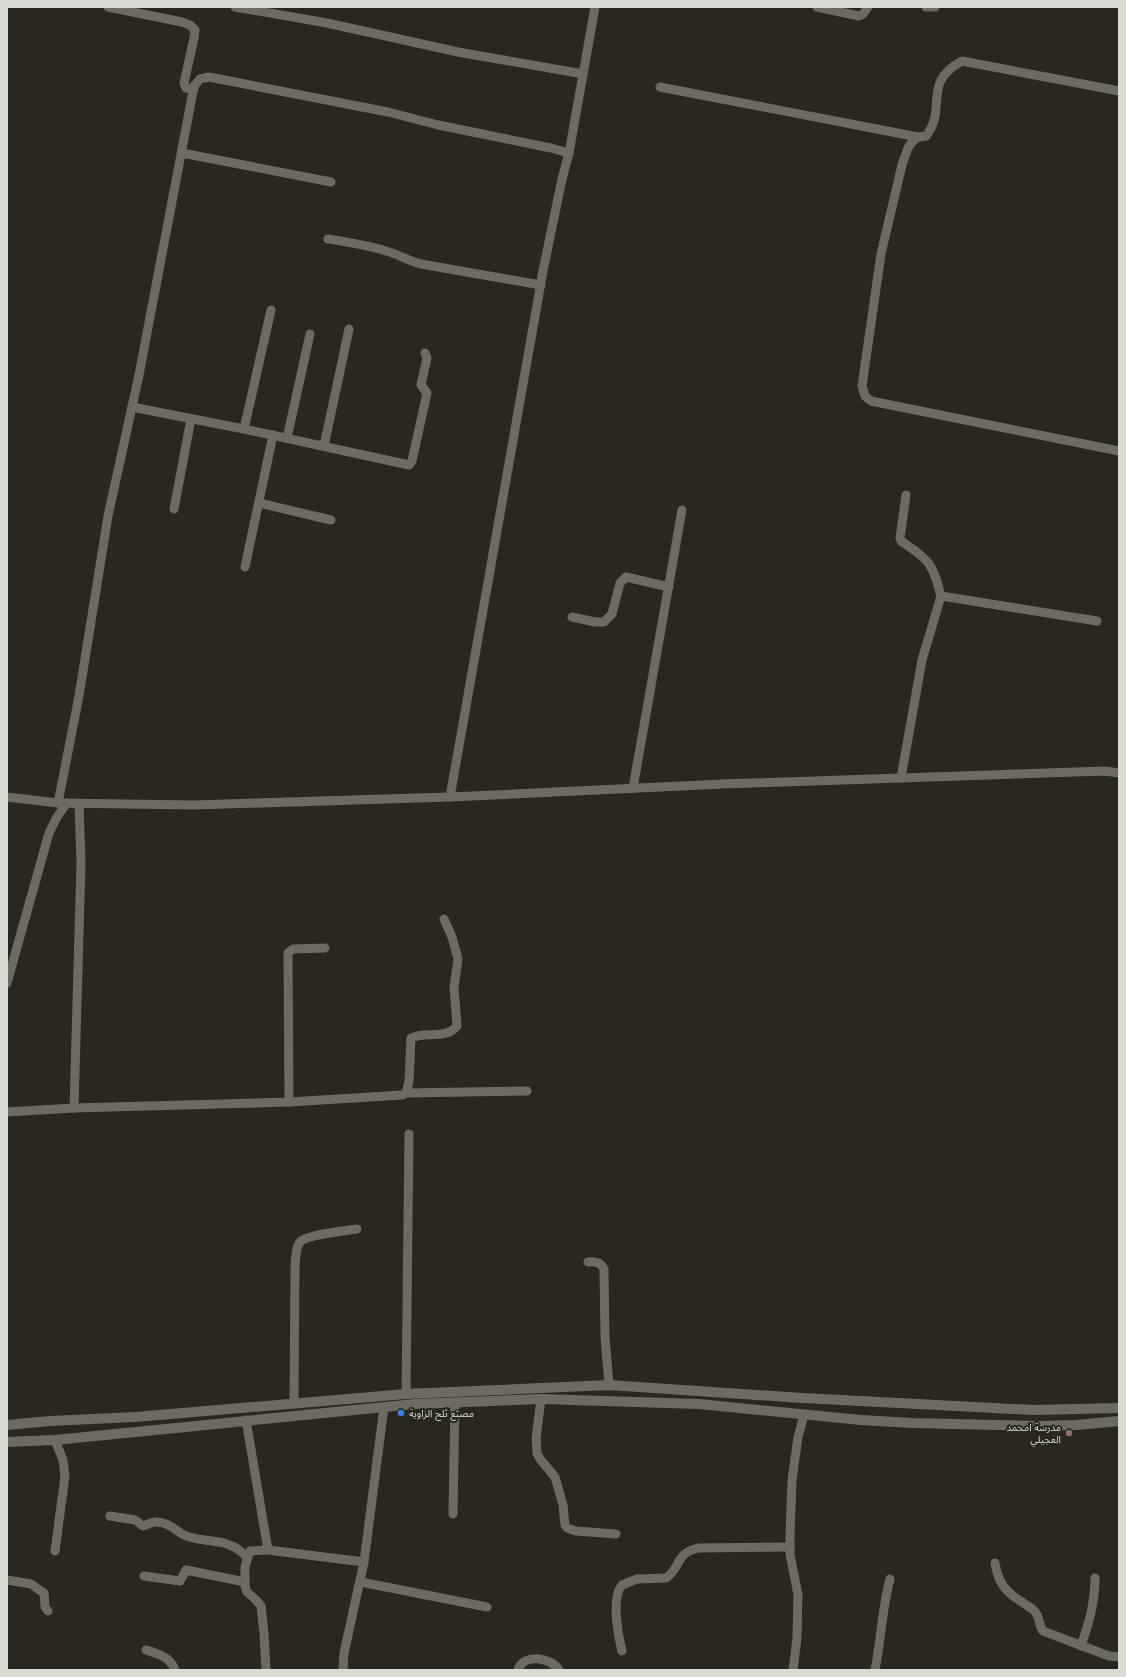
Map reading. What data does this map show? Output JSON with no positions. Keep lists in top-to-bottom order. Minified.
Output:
{"places":["مصنع ثلج الزاوية","مدرسة امحمد العجيلي"]}
